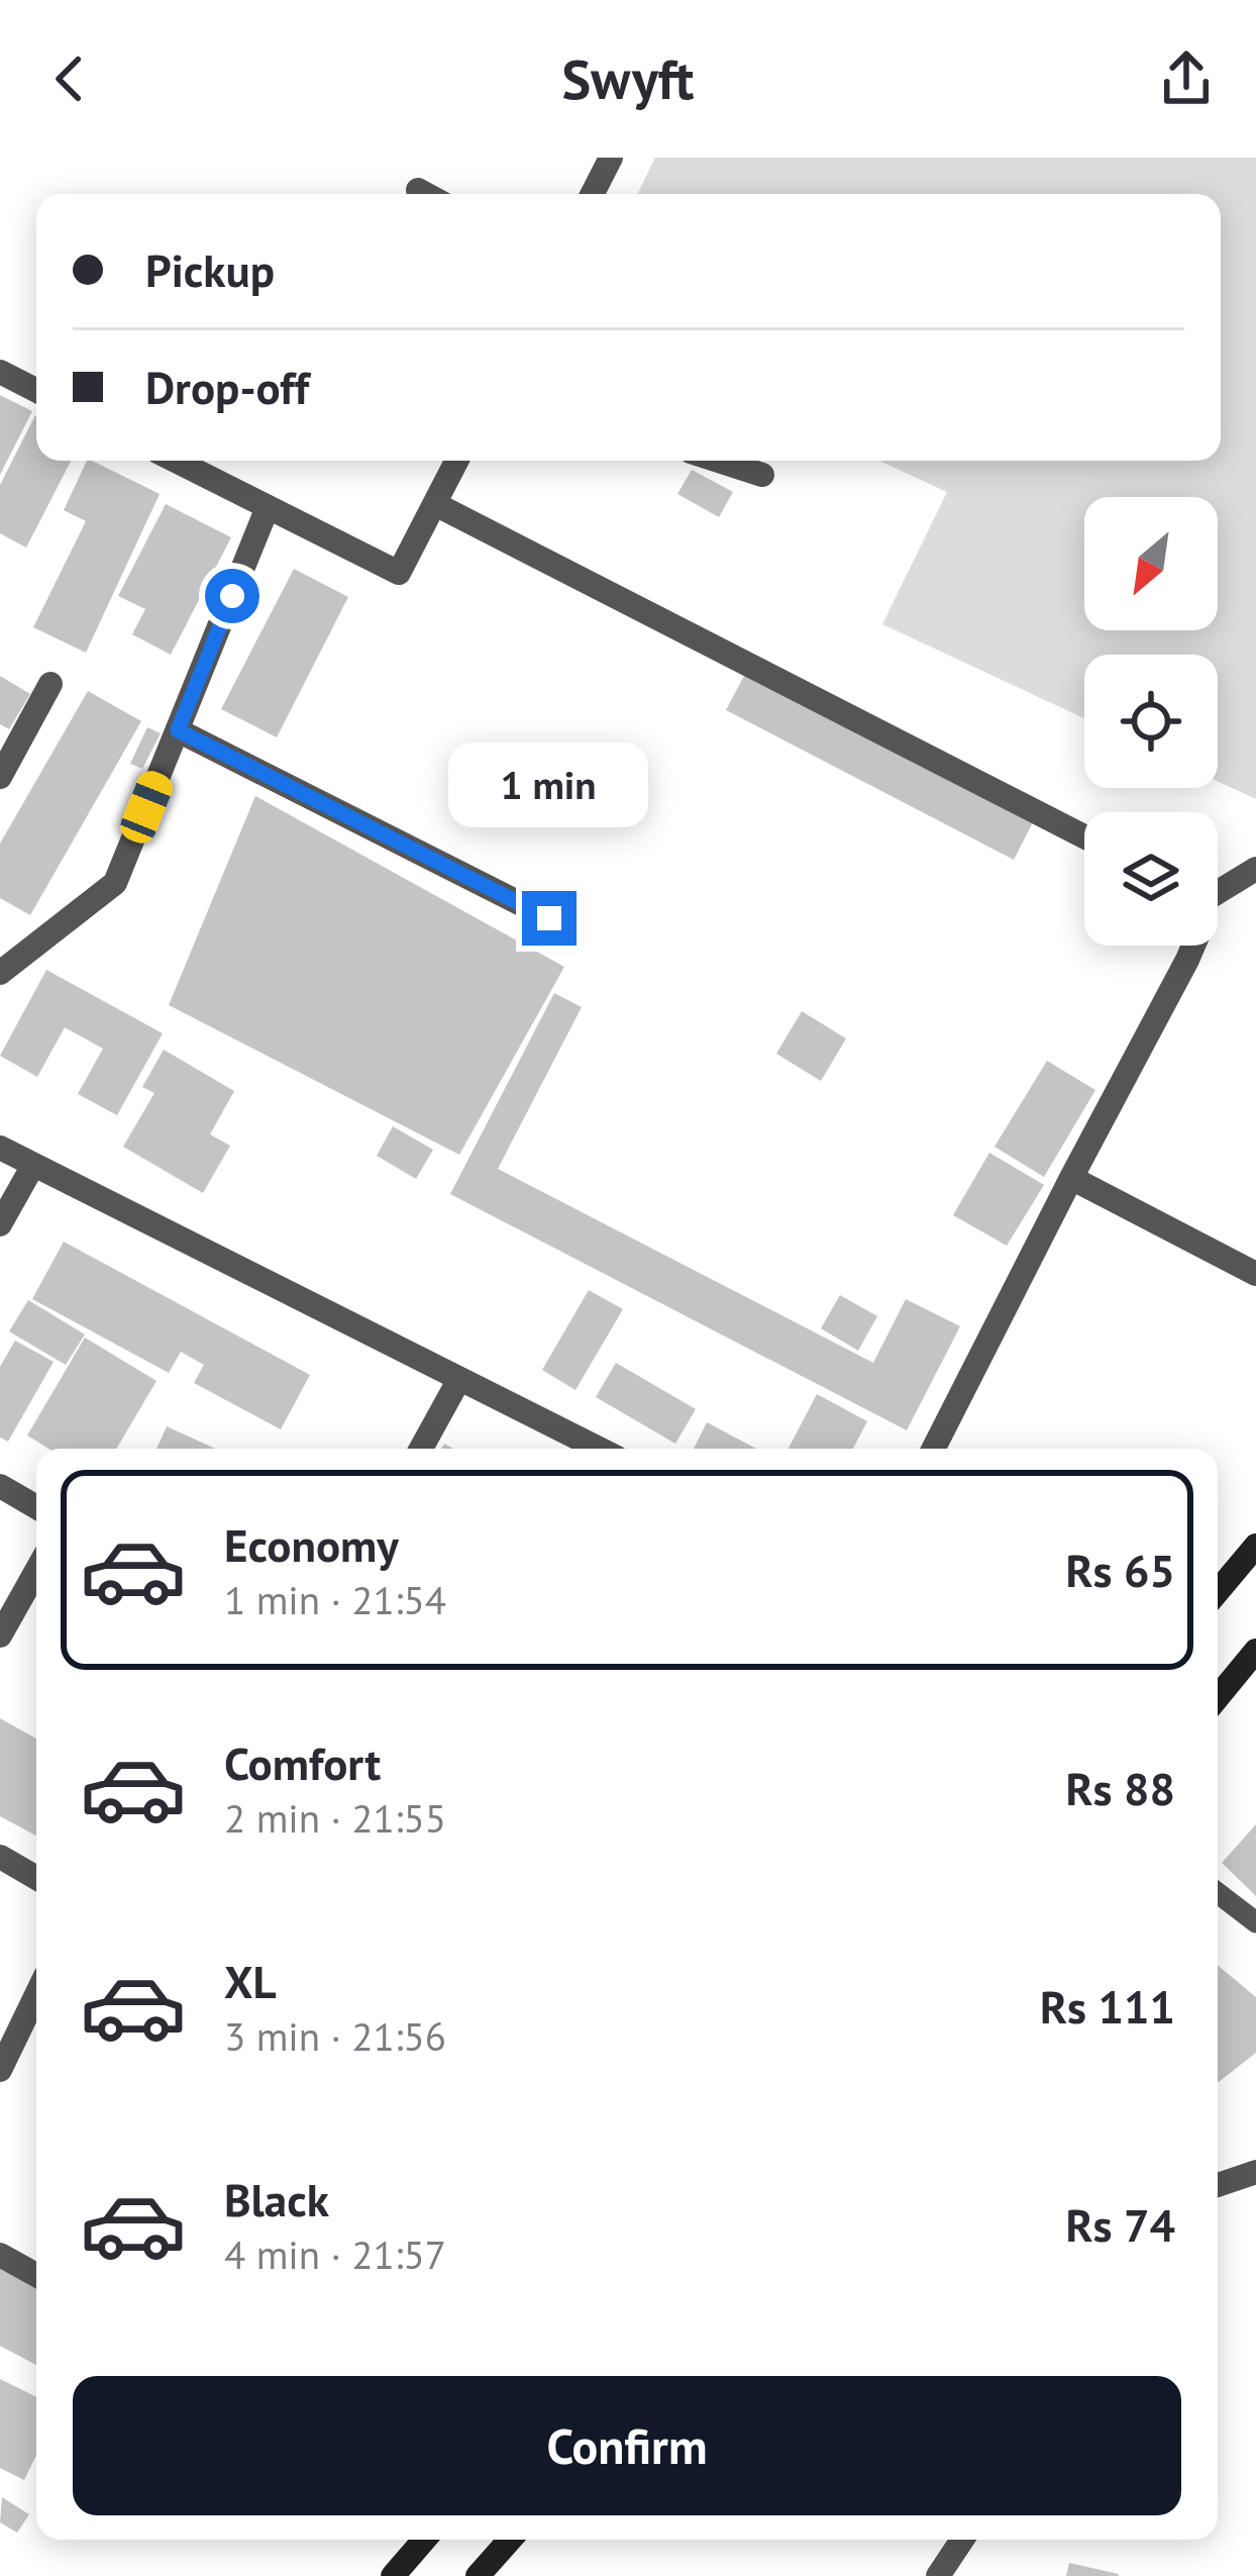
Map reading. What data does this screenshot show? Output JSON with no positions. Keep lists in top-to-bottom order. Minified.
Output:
{"north":"bottom left","page":{"header":"Swyft","banner":["Pickup","Drop-off"],"bubble":"1 min","list":[{"name":"Economy","note":"1 min · 21:54","value":"Rs 65"},{"name":"Comfort","note":"2 min · 21:55","value":"Rs 88"},{"name":"XL","note":"3 min · 21:56","value":"Rs 111"},{"name":"Black","note":"4 min · 21:57","value":"Rs 74"}],"buttons":"Confirm"}}
